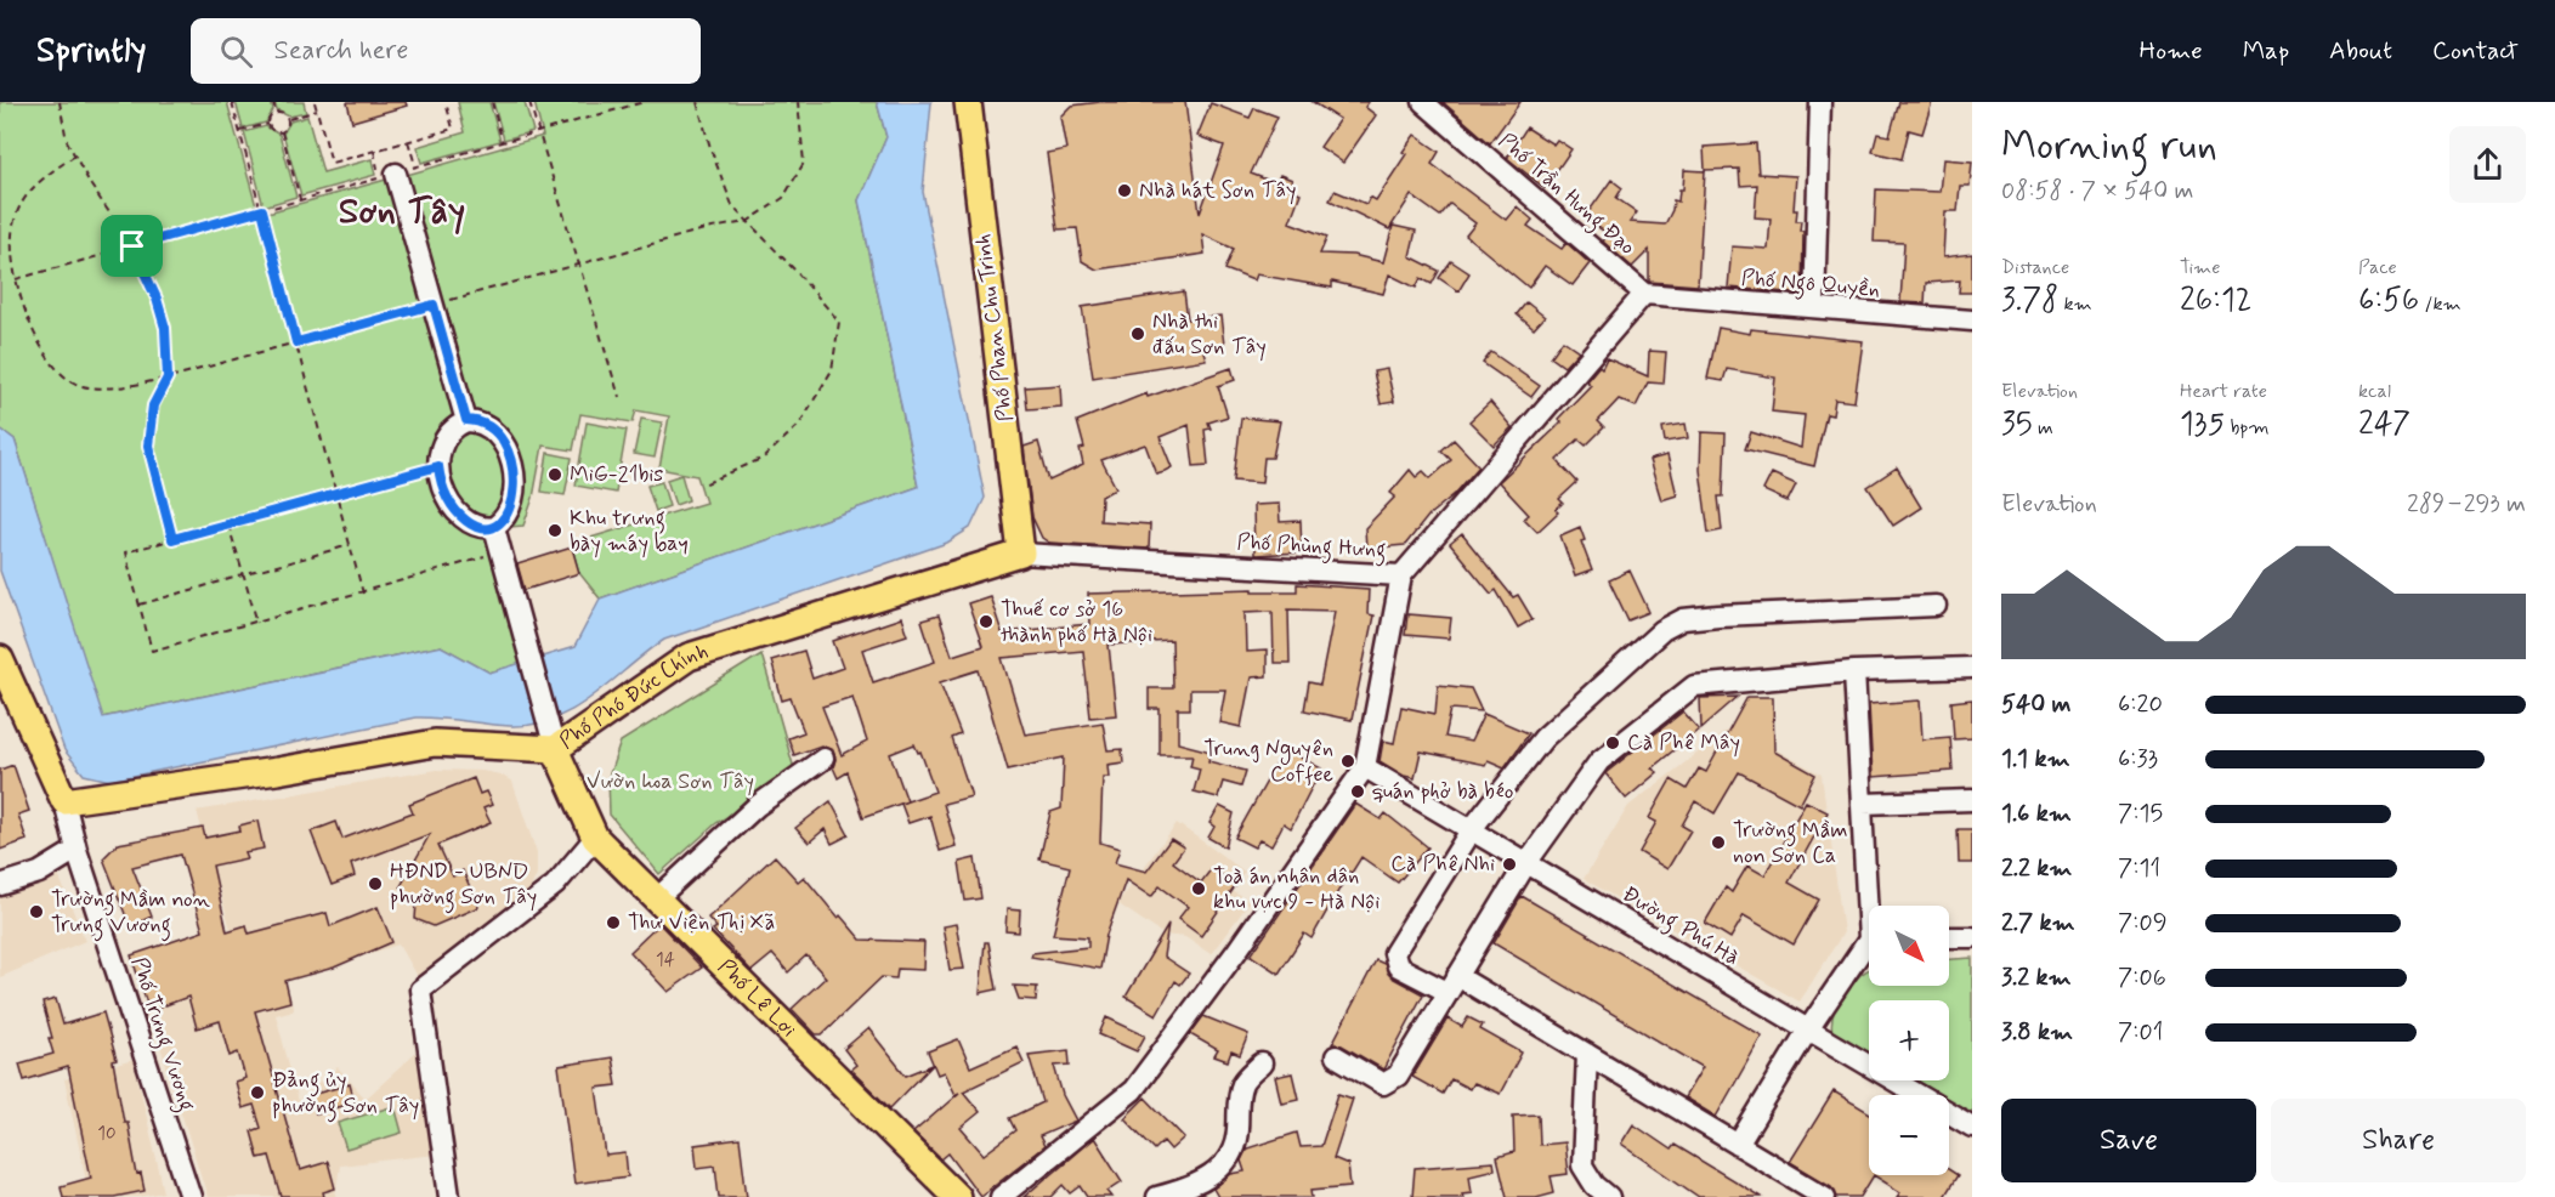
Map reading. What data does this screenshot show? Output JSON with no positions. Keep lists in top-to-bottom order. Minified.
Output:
{"streets":{"main road":["Phố Phan Chu Trinh","Phố Phó Đức Chính","Phố Lê Lợi"],"street":["Phố Trần Hưng Đạo","Phố Ngô Quyền","Phố Phùng Hưng","Đường Phú Hà","Phố Trưng Vương"]},"crossings":[["Phố Trần Hưng Đạo","Phố Ngô Quyền"],["Phố Trần Hưng Đạo","Phố Phùng Hưng"],["Phố Ngô Quyền","Phố Phùng Hưng"],["Phố Phan Chu Trinh","Phố Phùng Hưng"],["Phố Phan Chu Trinh","Phố Phó Đức Chính"],["Phố Phùng Hưng","Phố Phó Đức Chính"],["Phố Phó Đức Chính","Phố Lê Lợi"],["Phố Phó Đức Chính","Phố Trưng Vương"]],"districts":["Sơn Tây"],"parks":["Vườn hoa Sơn Tây"],"places":["Nhà hát Sơn Tây","Nhà thi đấu Sơn Tây","MiG-21bis","Khu trưng bày máy bay","Thuế cơ sở 16 thành phố Hà Nội","Cà Phê Mây","Trung Nguyên Coffee","quán phở bà béo","Trường Mầm non Sơn Ca","Cà Phê Nhi","HĐND - UBND phường Sơn Tây","Toà án nhân dân khu vực 9 - Hà Nội","Trường Mầm non Trưng Vương","Thư Viện Thị Xã","Đảng ủy phường Sơn Tây"],"house_numbers":["14","10"],"north":"bottom right","page":{"header":"Sprintly","search":"Search here","nav":["Home","Map","About","Contact"],"heading":["Morning run","08:58 · 7 × 540 m"],"stats":[["Distance","3.78 km"],["Time","26:12"],["Pace","6:56 /km"],["Elevation","35 m"],["Heart rate","135 bpm"],["kcal","247"]],"chart":["Elevation","289–293 m"],"list":[{"name":"540 m","note":"6:20"},{"name":"1.1 km","note":"6:33"},{"name":"1.6 km","note":"7:15"},{"name":"2.2 km","note":"7:11"},{"name":"2.7 km","note":"7:09"},{"name":"3.2 km","note":"7:06"},{"name":"3.8 km","note":"7:01"}],"map_buttons":["+","−"],"buttons":["Save","Share"]}}
